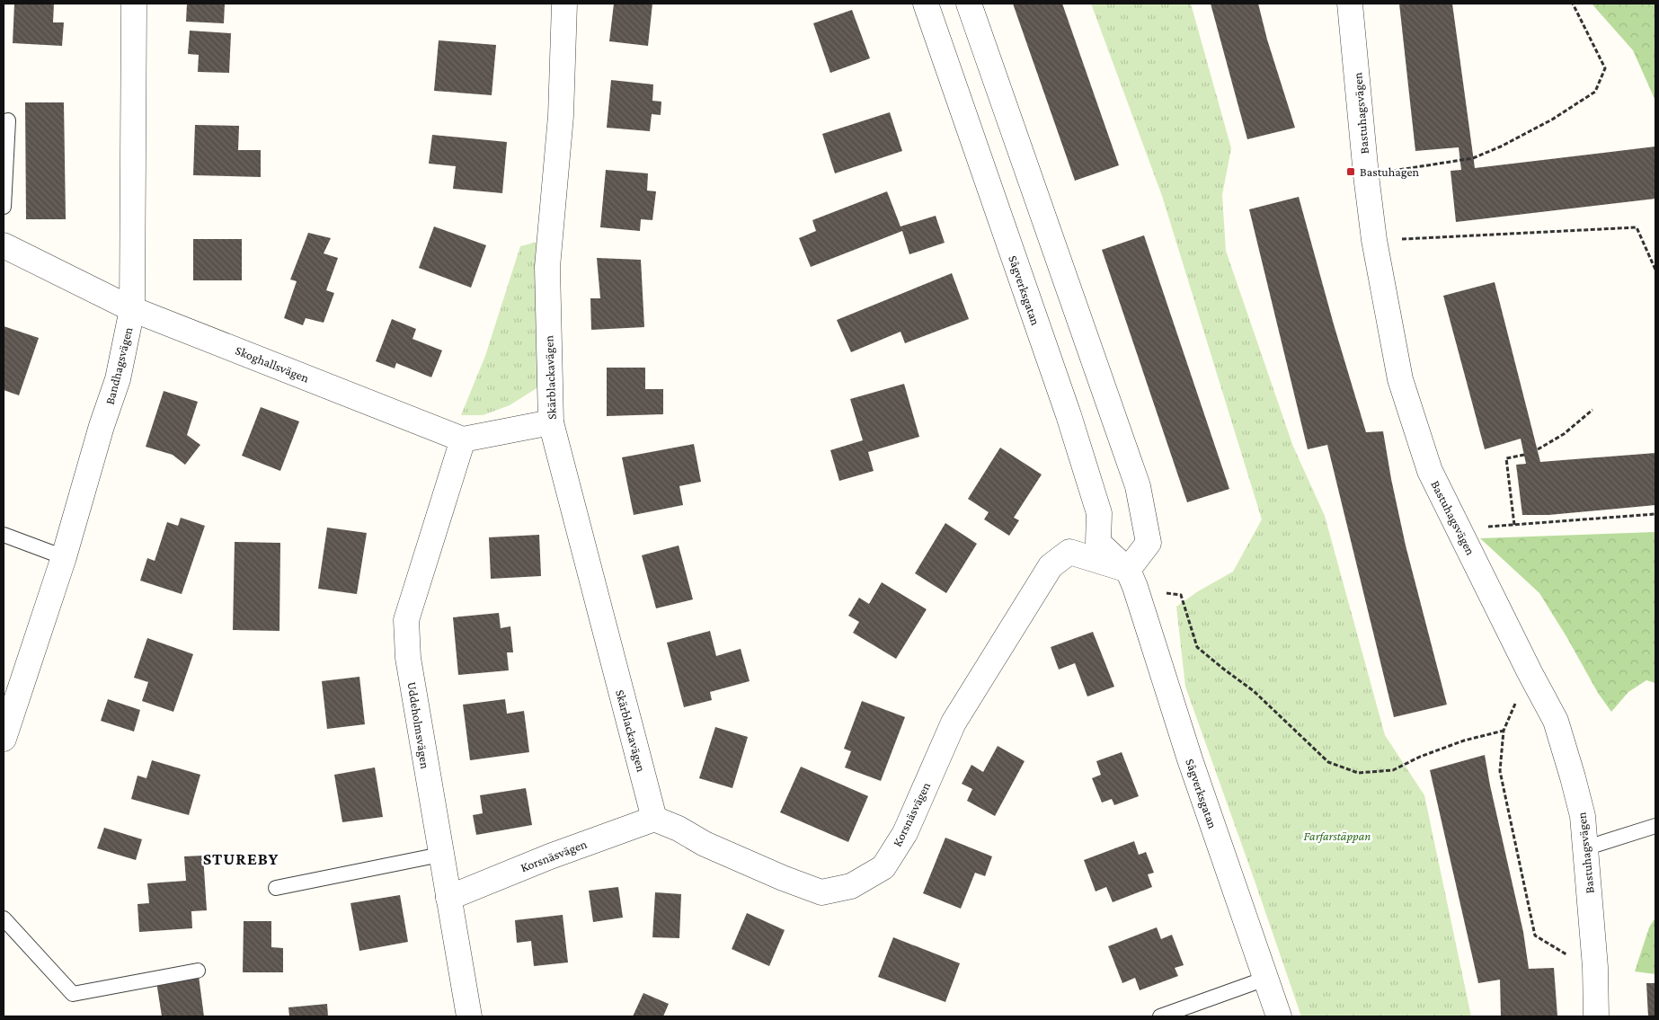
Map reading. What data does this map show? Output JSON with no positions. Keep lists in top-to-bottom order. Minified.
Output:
{"streets":{"street":["Bastuhagsvägen","Sågverksgatan","Skoghallsvägen","Bandhagsvägen","Skärblackavägen","Uddeholmsvägen","Korsnäsvägen"]},"crossings":[["Sågverksgatan","Korsnäsvägen"],["Skoghallsvägen","Bandhagsvägen"],["Skoghallsvägen","Uddeholmsvägen"],["Skärblackavägen","Korsnäsvägen"],["Uddeholmsvägen","Korsnäsvägen"]],"districts":["STUREBY"],"parks":["Farfarstäppan"],"places":{"transit":["Bastuhagen"]}}
